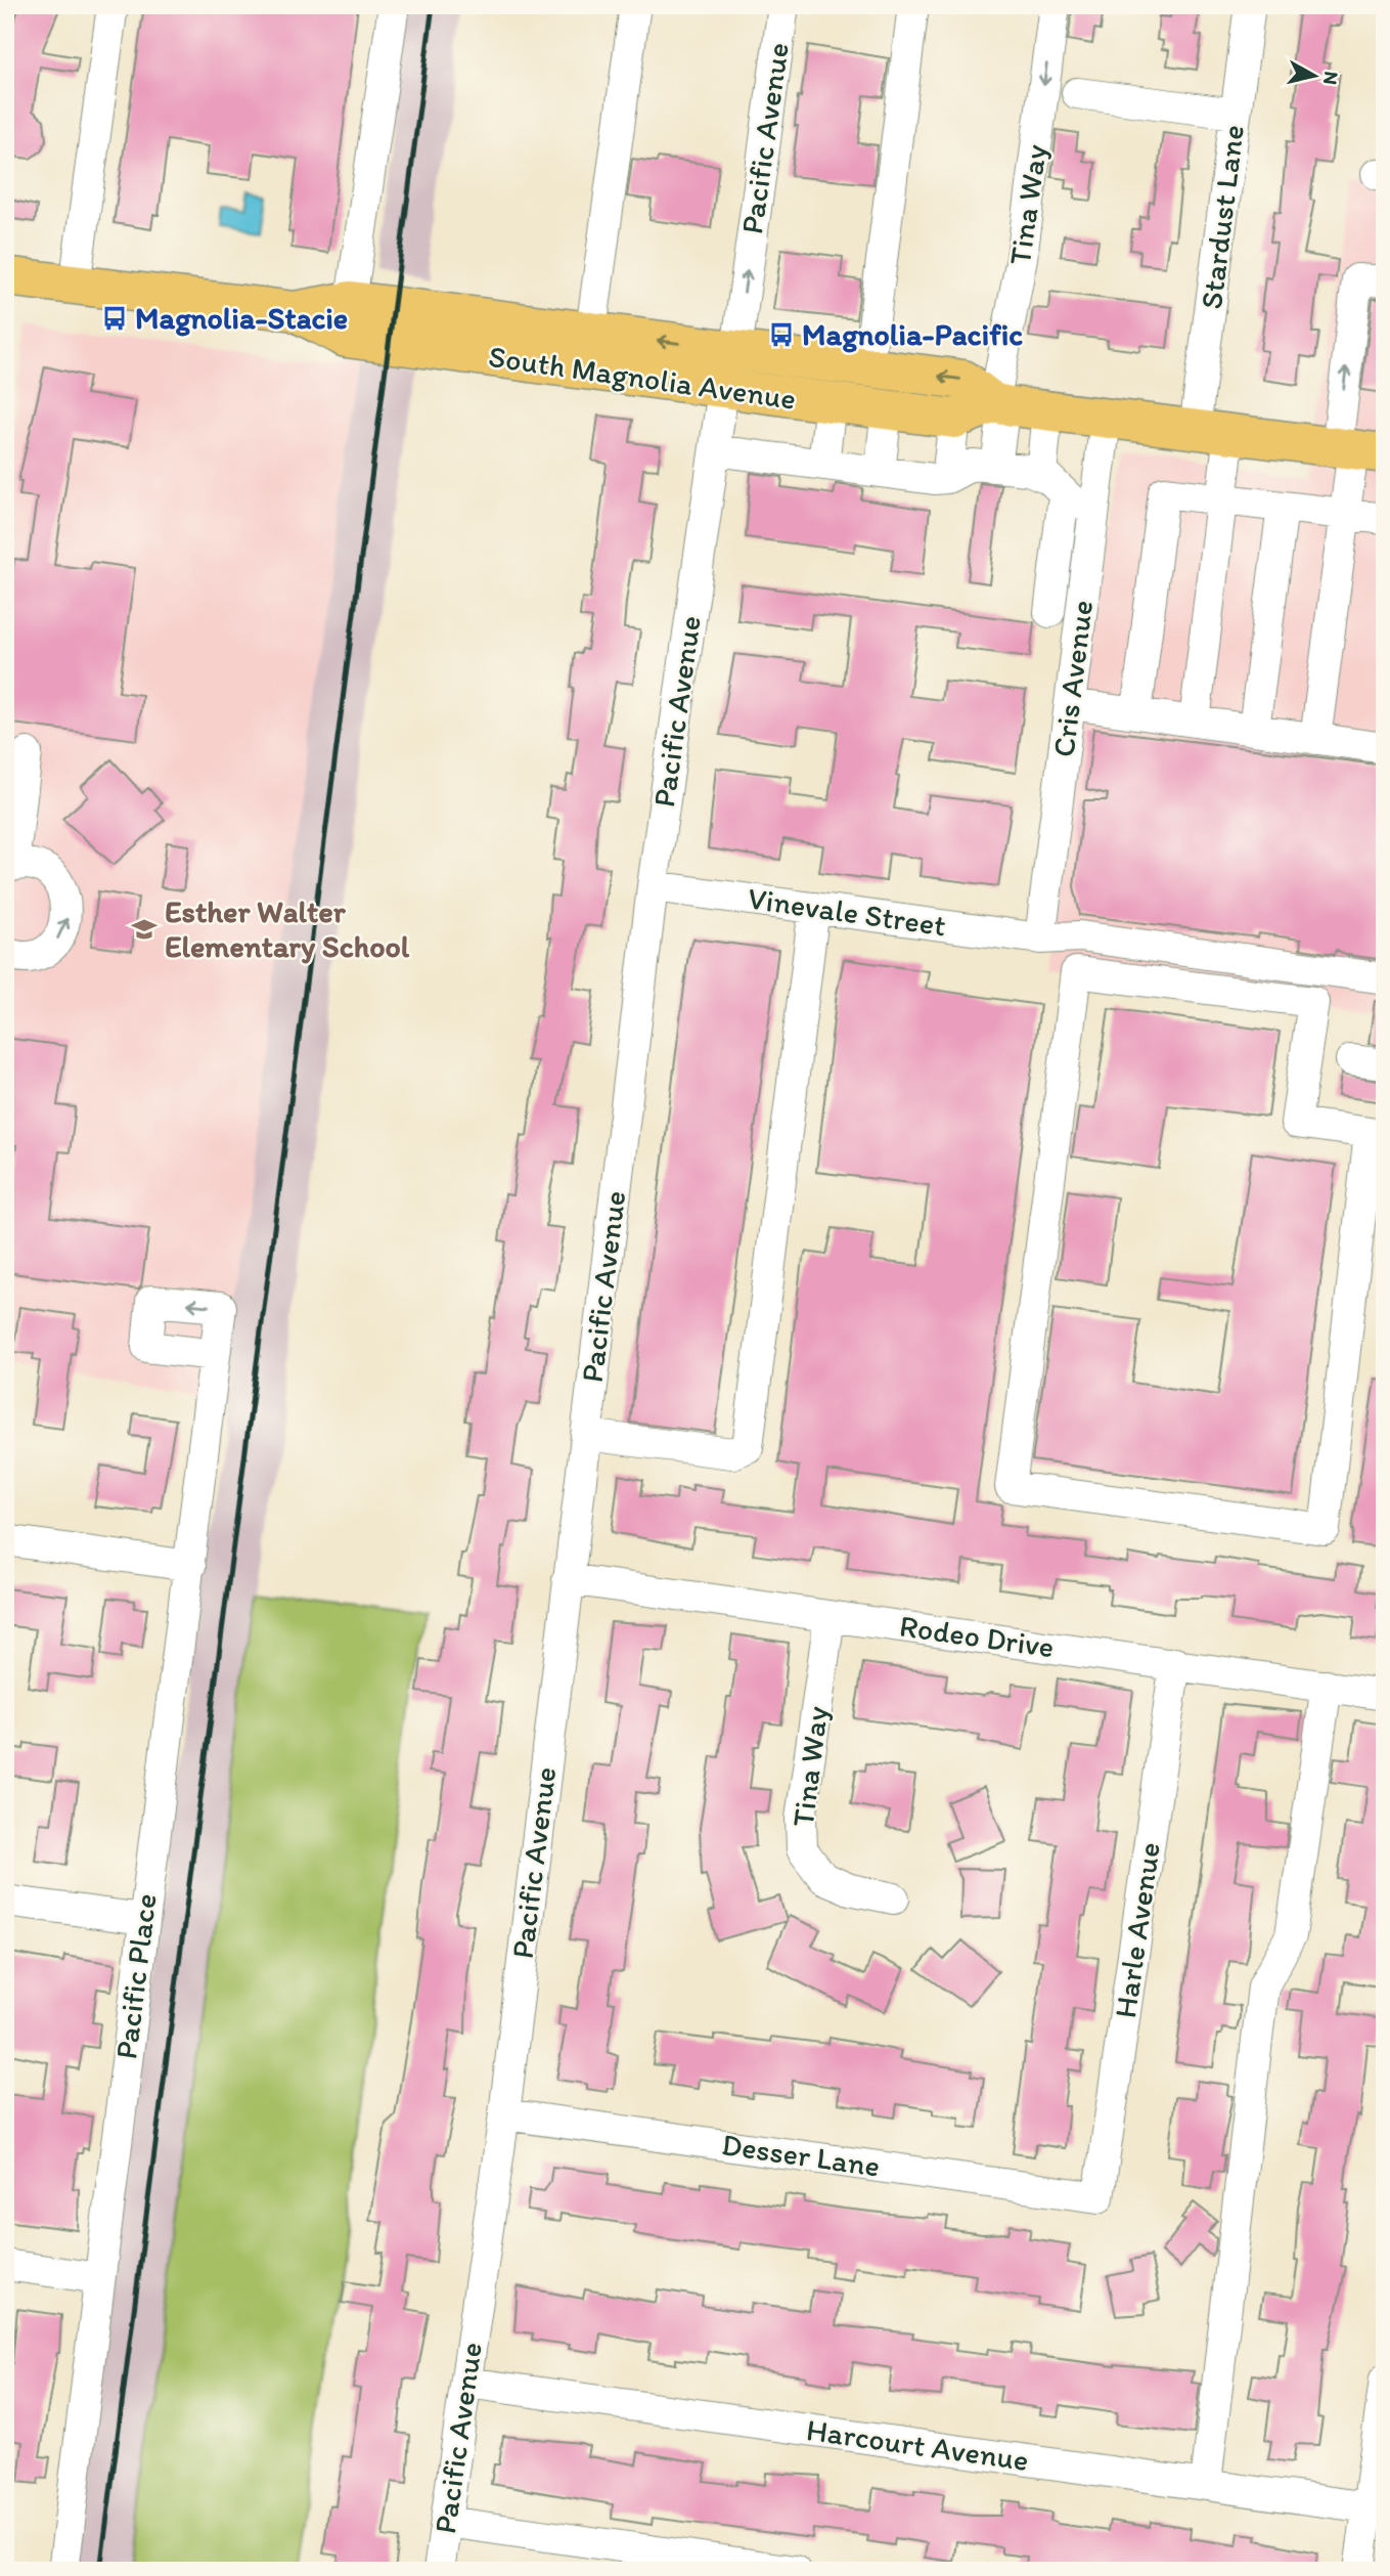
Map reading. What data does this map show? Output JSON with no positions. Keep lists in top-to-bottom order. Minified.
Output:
{"streets":{"main road":["South Magnolia Avenue"],"street":["Pacific Avenue","Tina Way","Stardust Lane","Cris Avenue","Vinevale Street","Rodeo Drive","Harle Avenue","Pacific Place","Desser Lane","Harcourt Avenue"]},"crossings":[["Pacific Avenue","South Magnolia Avenue"],["Pacific Avenue","Vinevale Street"],["Pacific Avenue","Rodeo Drive"],["Pacific Avenue","Desser Lane"],["Pacific Avenue","Harcourt Avenue"],["Tina Way","South Magnolia Avenue"],["Tina Way","Rodeo Drive"],["Stardust Lane","South Magnolia Avenue"],["South Magnolia Avenue","Cris Avenue"],["Cris Avenue","Vinevale Street"],["Rodeo Drive","Harle Avenue"],["Harle Avenue","Desser Lane"]],"places":{"bus stop":["Magnolia-Stacie","Magnolia-Pacific"],"school or university":["Esther Walter Elementary School"]},"north":"right"}
